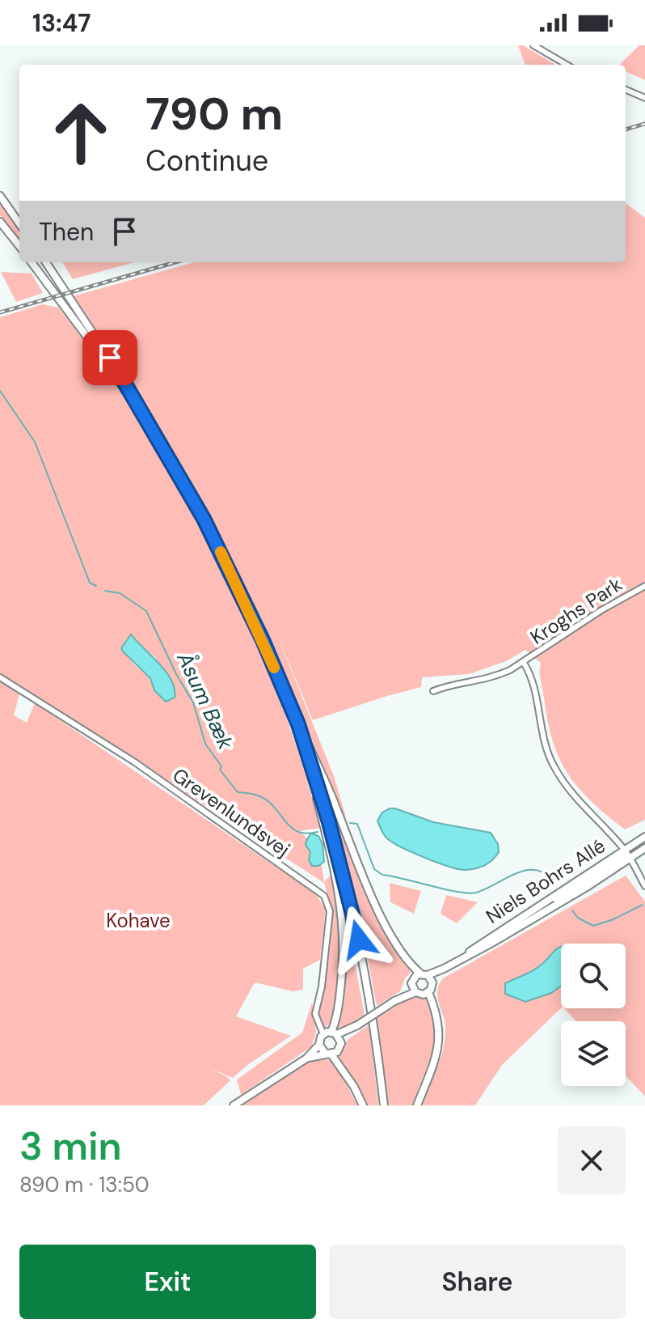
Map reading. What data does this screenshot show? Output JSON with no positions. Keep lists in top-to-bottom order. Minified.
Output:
{"streets":{"main road":["Niels Bohrs Allé"],"street":["Kroghs Park","Grevenlundsvej"]},"crossings":[["Kroghs Park","Niels Bohrs Allé"]],"water":["Åsum Bæk"],"parks":["Kohave"],"page":{"status":"13:47","turn":["790 m","Continue"],"then":"Then","heading":["3 min","890 m · 13:50"],"buttons":["Exit","Share"]}}
